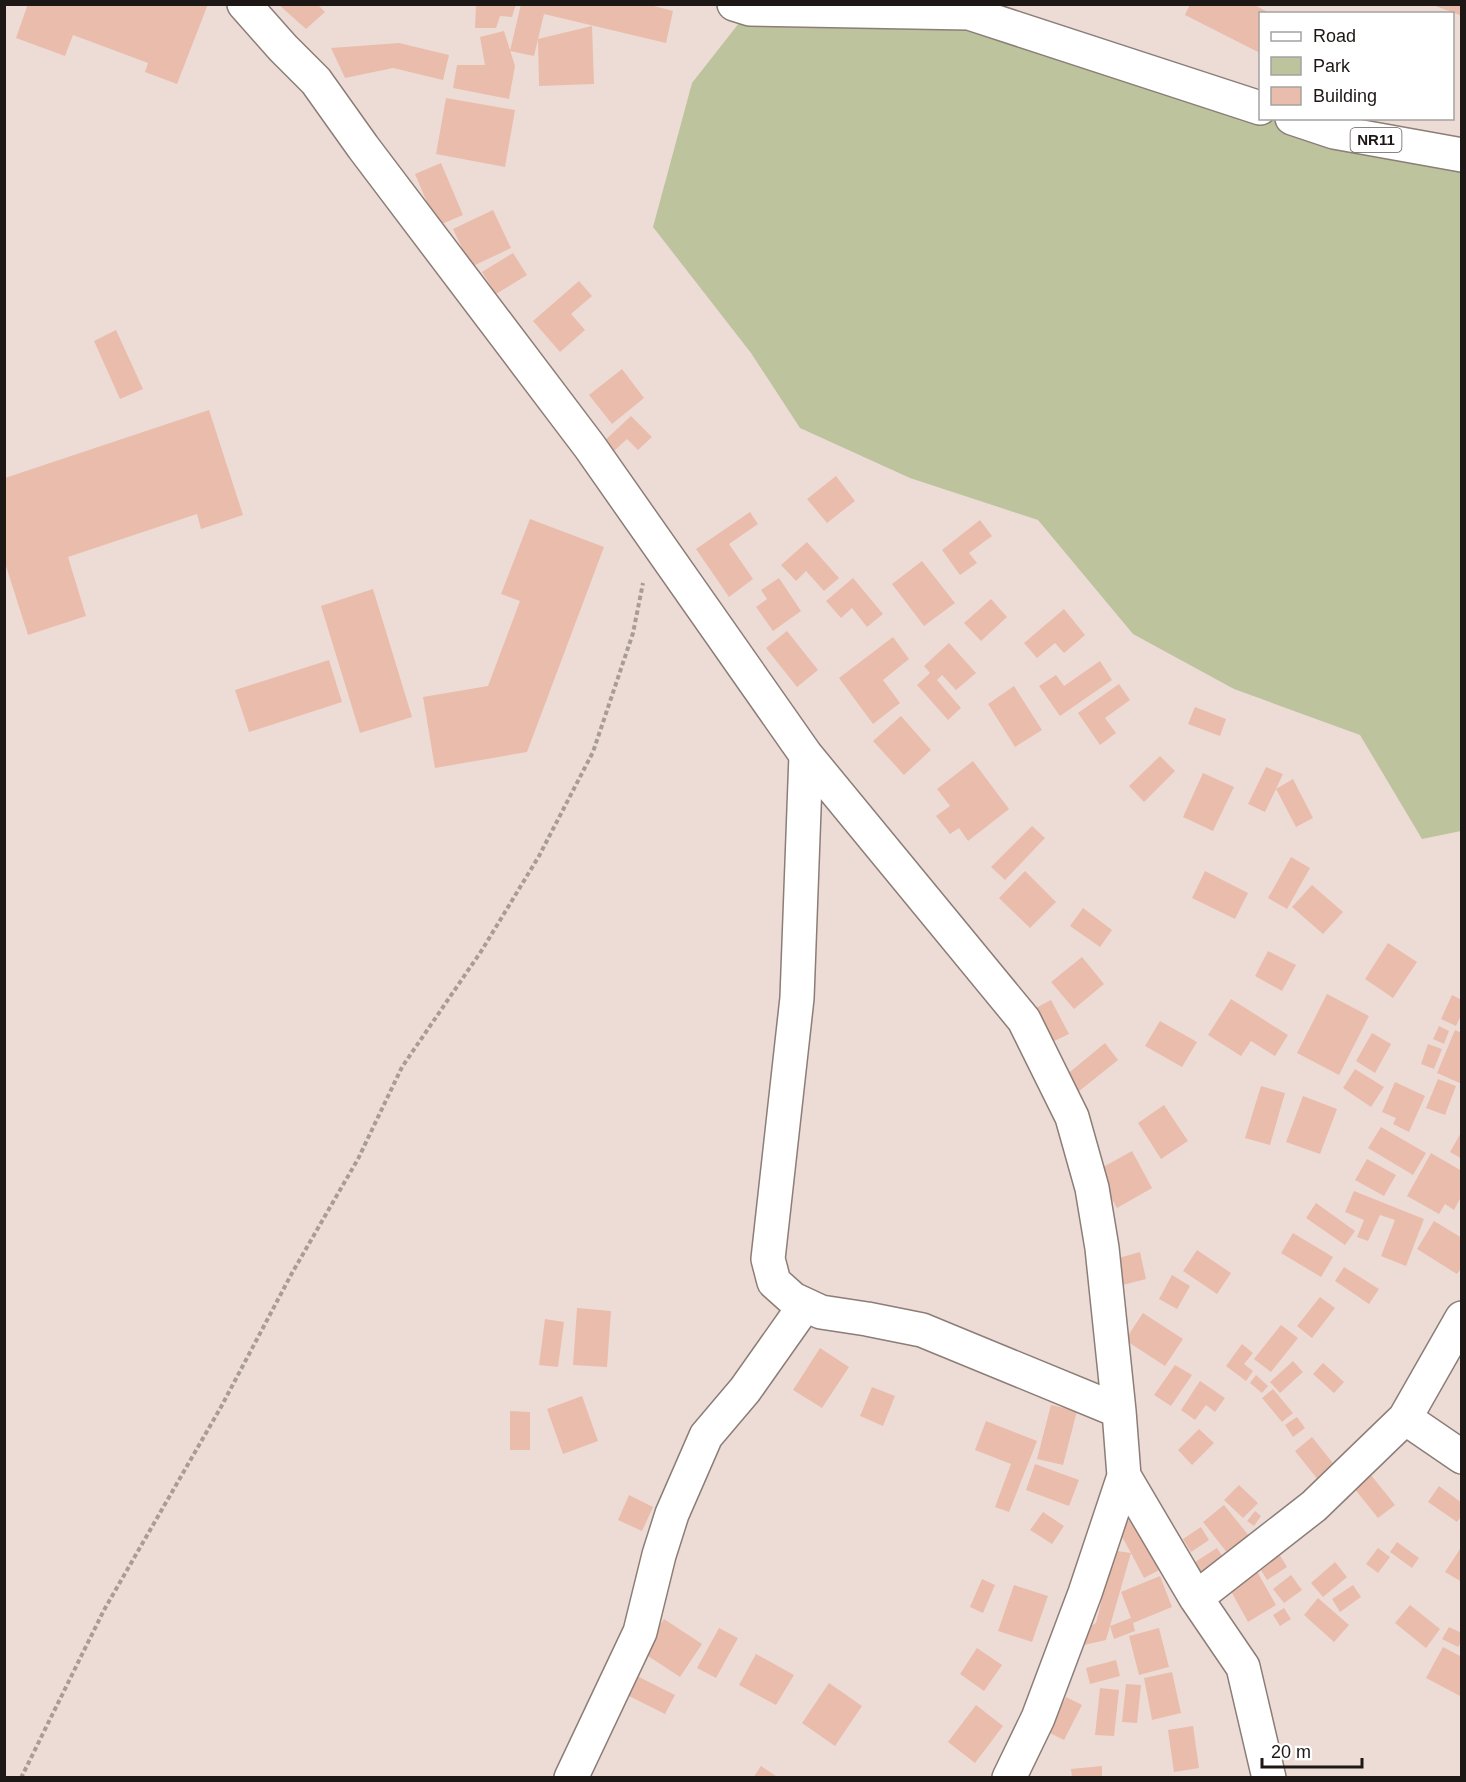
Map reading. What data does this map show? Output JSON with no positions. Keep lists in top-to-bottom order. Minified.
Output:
{"streets":{"main road":["NR11"]},"legend":["Road","Park","Building"],"scale_bar":"20 m"}
